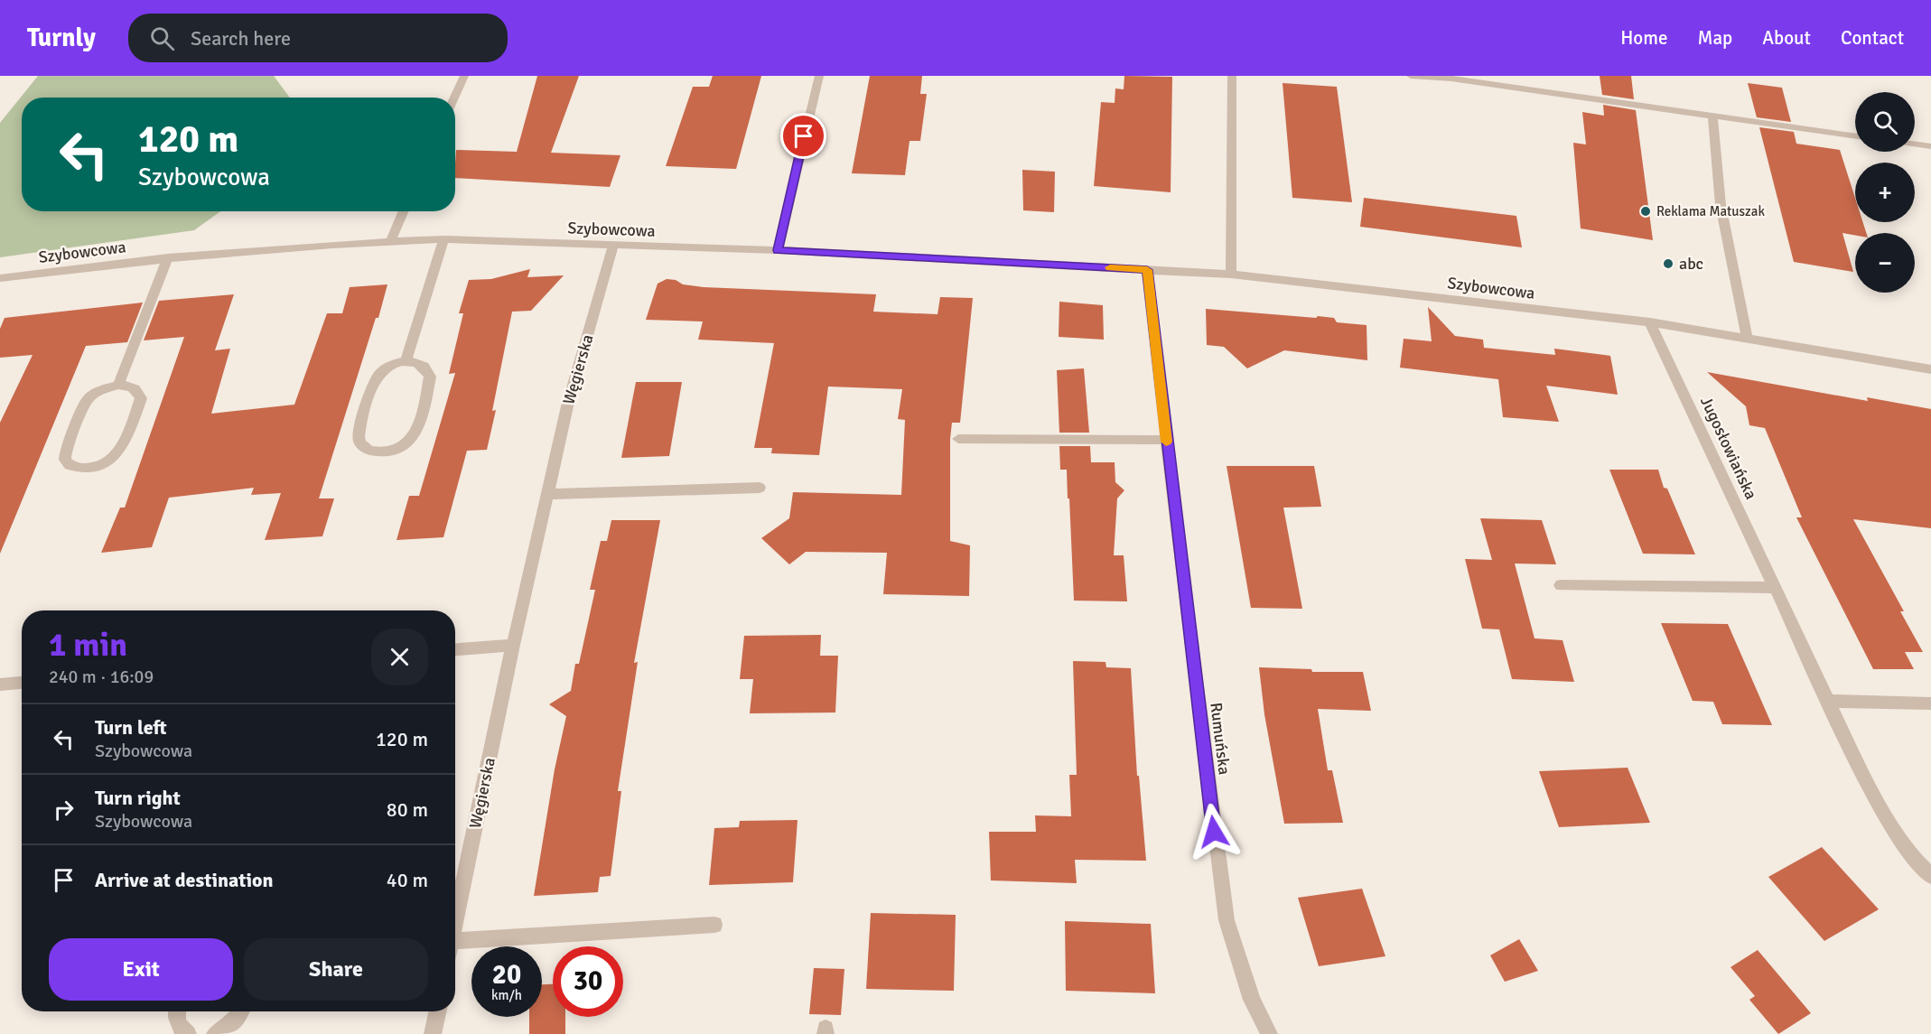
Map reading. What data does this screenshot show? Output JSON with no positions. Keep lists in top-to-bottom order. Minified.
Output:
{"streets":{"street":["Szybowcowa","Węgierska","Jugosłowiańska","Rumuńska"]},"crossings":[["Szybowcowa","Węgierska"],["Szybowcowa","Jugosłowiańska"],["Szybowcowa","Rumuńska"]],"places":["Reklama Matuszak","abc"],"page":{"header":"Turnly","search":"Search here","nav":["Home","Map","About","Contact"],"map_buttons":["+","−"],"turn":["120 m","Szybowcowa"],"heading":["1 min","240 m · 16:09"],"list":[{"name":"Turn left","note":"Szybowcowa","value":"120 m"},{"name":"Turn right","note":"Szybowcowa","value":"80 m"},{"name":"Arrive at destination","value":"40 m"}],"buttons":["Exit","Share"],"speed":"20 km/h","limit":"30"}}
